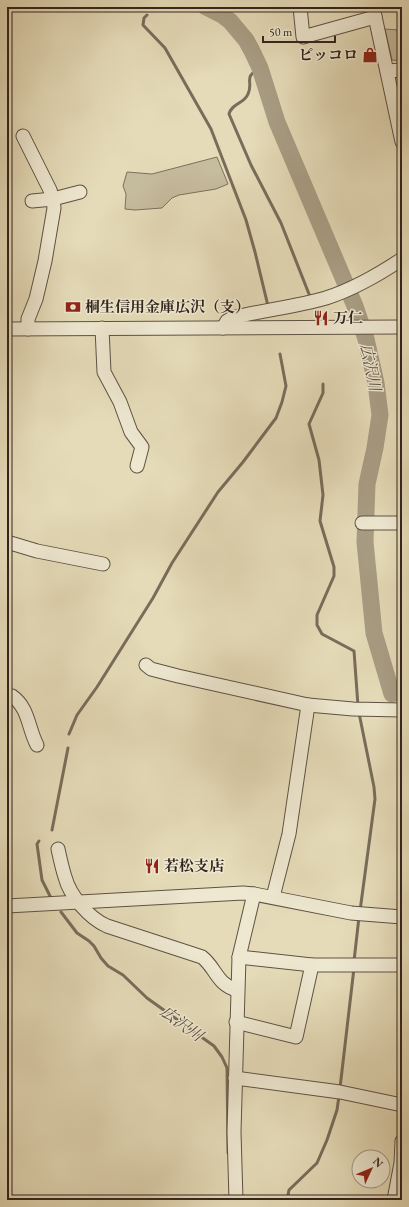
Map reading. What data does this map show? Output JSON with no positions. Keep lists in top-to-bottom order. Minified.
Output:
{"water":["広沢川"],"places":{"shop":["ピッコロ"],"bank":["桐生信用金庫広沢（支）"],"restaurant":["万仁","若松支店"]},"scale_bar":"50 m","north":"top right"}
